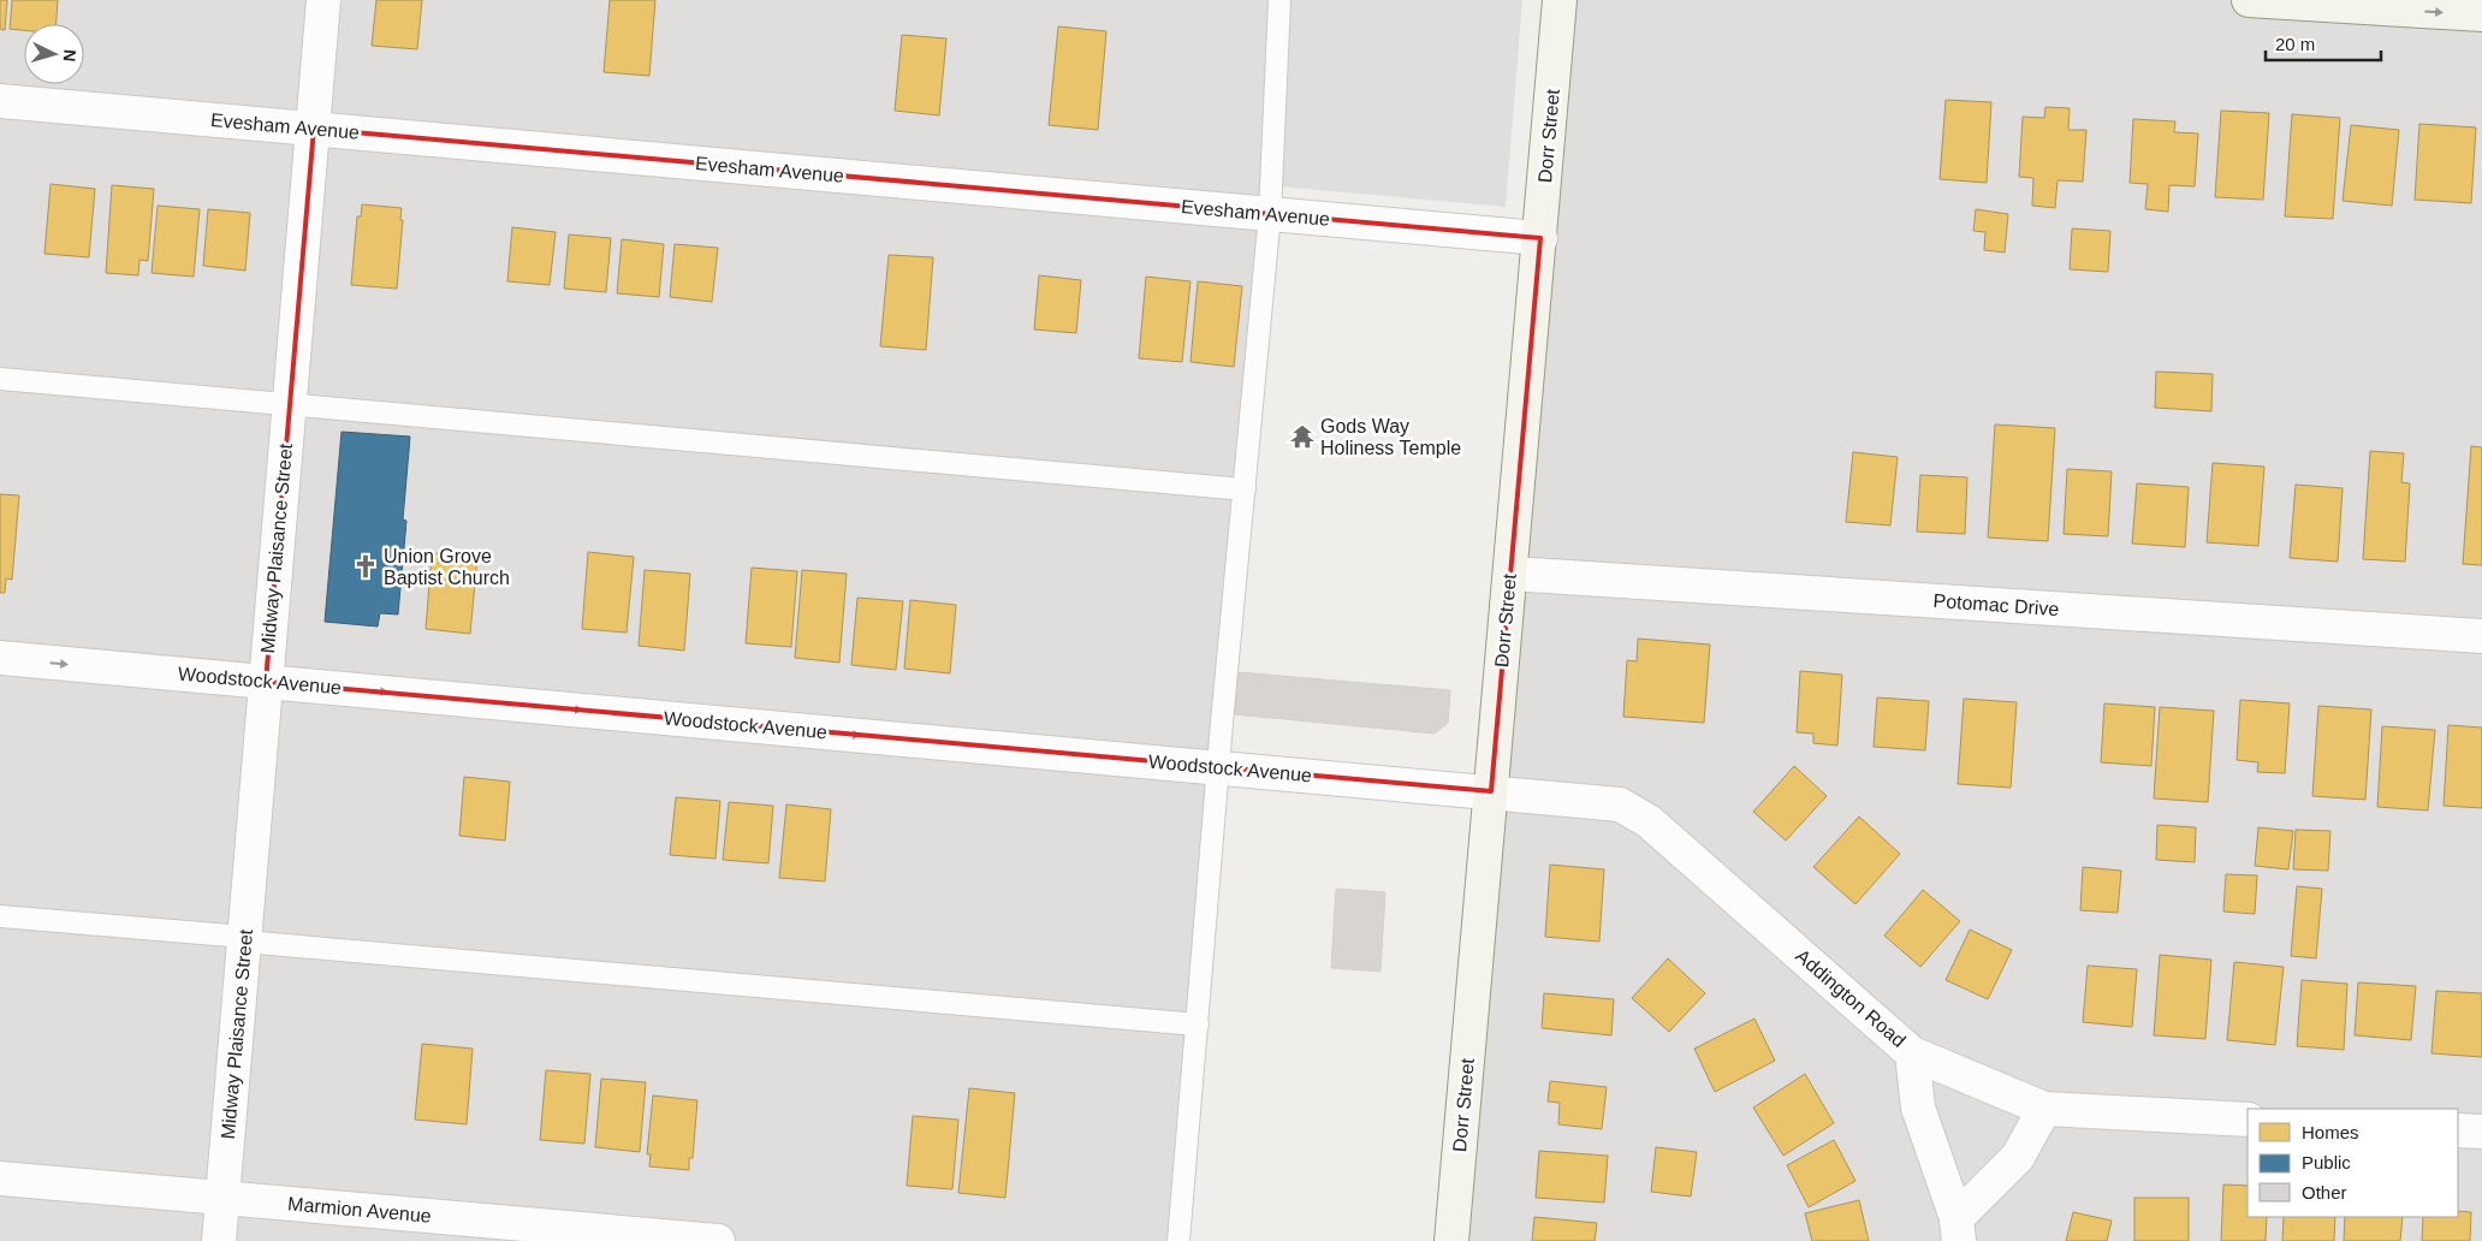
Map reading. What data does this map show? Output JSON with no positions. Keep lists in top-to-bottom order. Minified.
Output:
{"streets":{"main road":["Dorr Street"],"street":["Evesham Avenue","Midway Plaisance Street","Potomac Drive","Woodstock Avenue","Addington Road","Marmion Avenue"]},"crossings":[["Evesham Avenue","Dorr Street"],["Evesham Avenue","Midway Plaisance Street"],["Dorr Street","Potomac Drive"],["Dorr Street","Woodstock Avenue"],["Dorr Street","Addington Road"],["Midway Plaisance Street","Woodstock Avenue"],["Midway Plaisance Street","Marmion Avenue"],["Woodstock Avenue","Addington Road"]],"one_way":["Woodstock Avenue"],"places":{"temple":["Gods Way Holiness Temple"],"church":["Union Grove Baptist Church"]},"legend":["Homes","Public","Other"],"scale_bar":"20 m","north":"right"}
